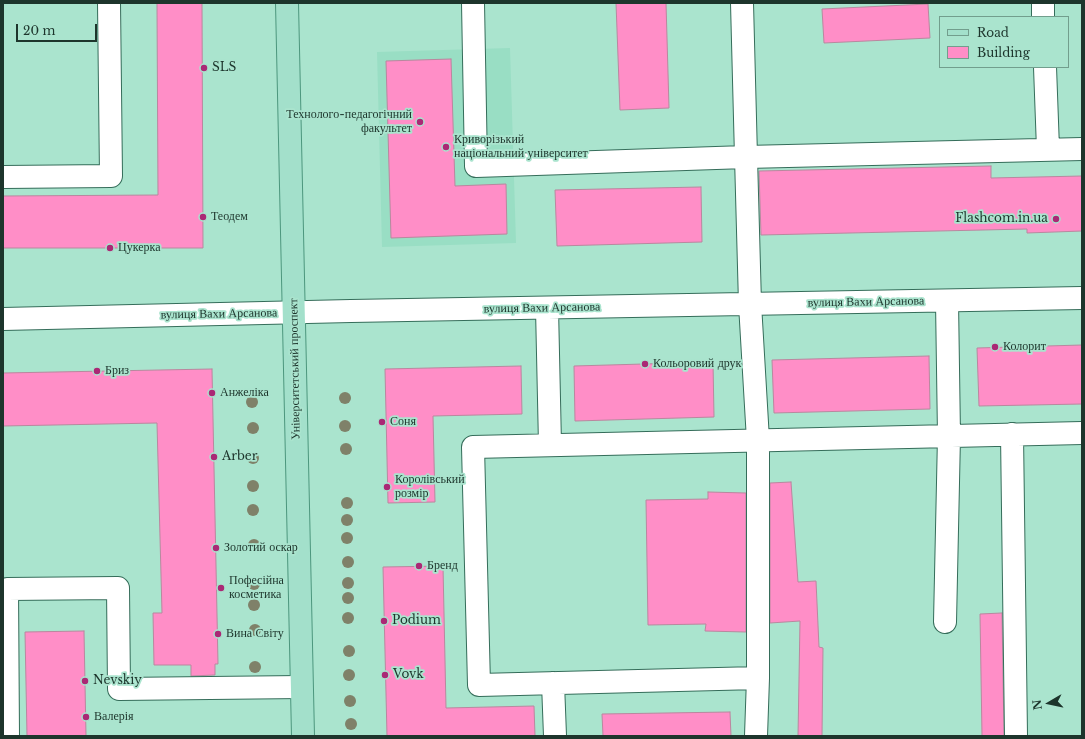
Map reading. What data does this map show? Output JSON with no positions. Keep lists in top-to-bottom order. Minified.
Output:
{"streets":{"main road":["Університетський проспект"],"street":["вулиця Вахи Арсанова"]},"crossings":[["вулиця Вахи Арсанова","Університетський проспект"]],"places":["SLS","Технолого-педагогічний факультет","Криворізький національний університет","Теодем","Flashcom.in.ua","Цукерка","Колорит","Кольоровий друк","Бриз","Анжеліка","Соня","Arber","Королівський розмір","Золотий оскар","Бренд","Пофесійна косметика","Podium","Вина Світу","Vovk","Nevskiy","Валерія"],"legend":["Road","Building"],"scale_bar":"20 m","north":"left"}
